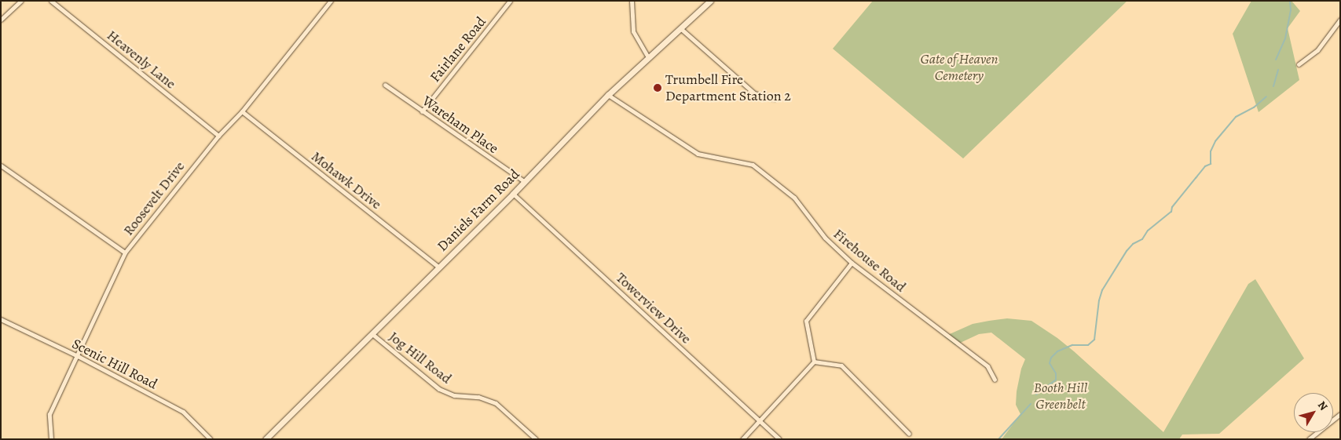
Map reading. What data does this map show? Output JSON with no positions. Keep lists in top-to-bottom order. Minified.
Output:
{"streets":{"main road":["Daniels Farm Road"],"street":["Fairlane Road","Heavenly Lane","Wareham Place","Mohawk Drive","Roosevelt Drive","Firehouse Road","Towerview Drive","Jog Hill Road","Scenic Hill Road"]},"crossings":[["Fairlane Road","Wareham Place"],["Heavenly Lane","Roosevelt Drive"],["Wareham Place","Daniels Farm Road"],["Mohawk Drive","Roosevelt Drive"],["Mohawk Drive","Daniels Farm Road"],["Roosevelt Drive","Scenic Hill Road"],["Daniels Farm Road","Firehouse Road"],["Daniels Farm Road","Towerview Drive"],["Daniels Farm Road","Jog Hill Road"]],"parks":["Gate of Heaven Cemetery","Booth Hill Greenbelt"],"places":["Trumbell Fire Department Station 2"],"north":"top right"}
